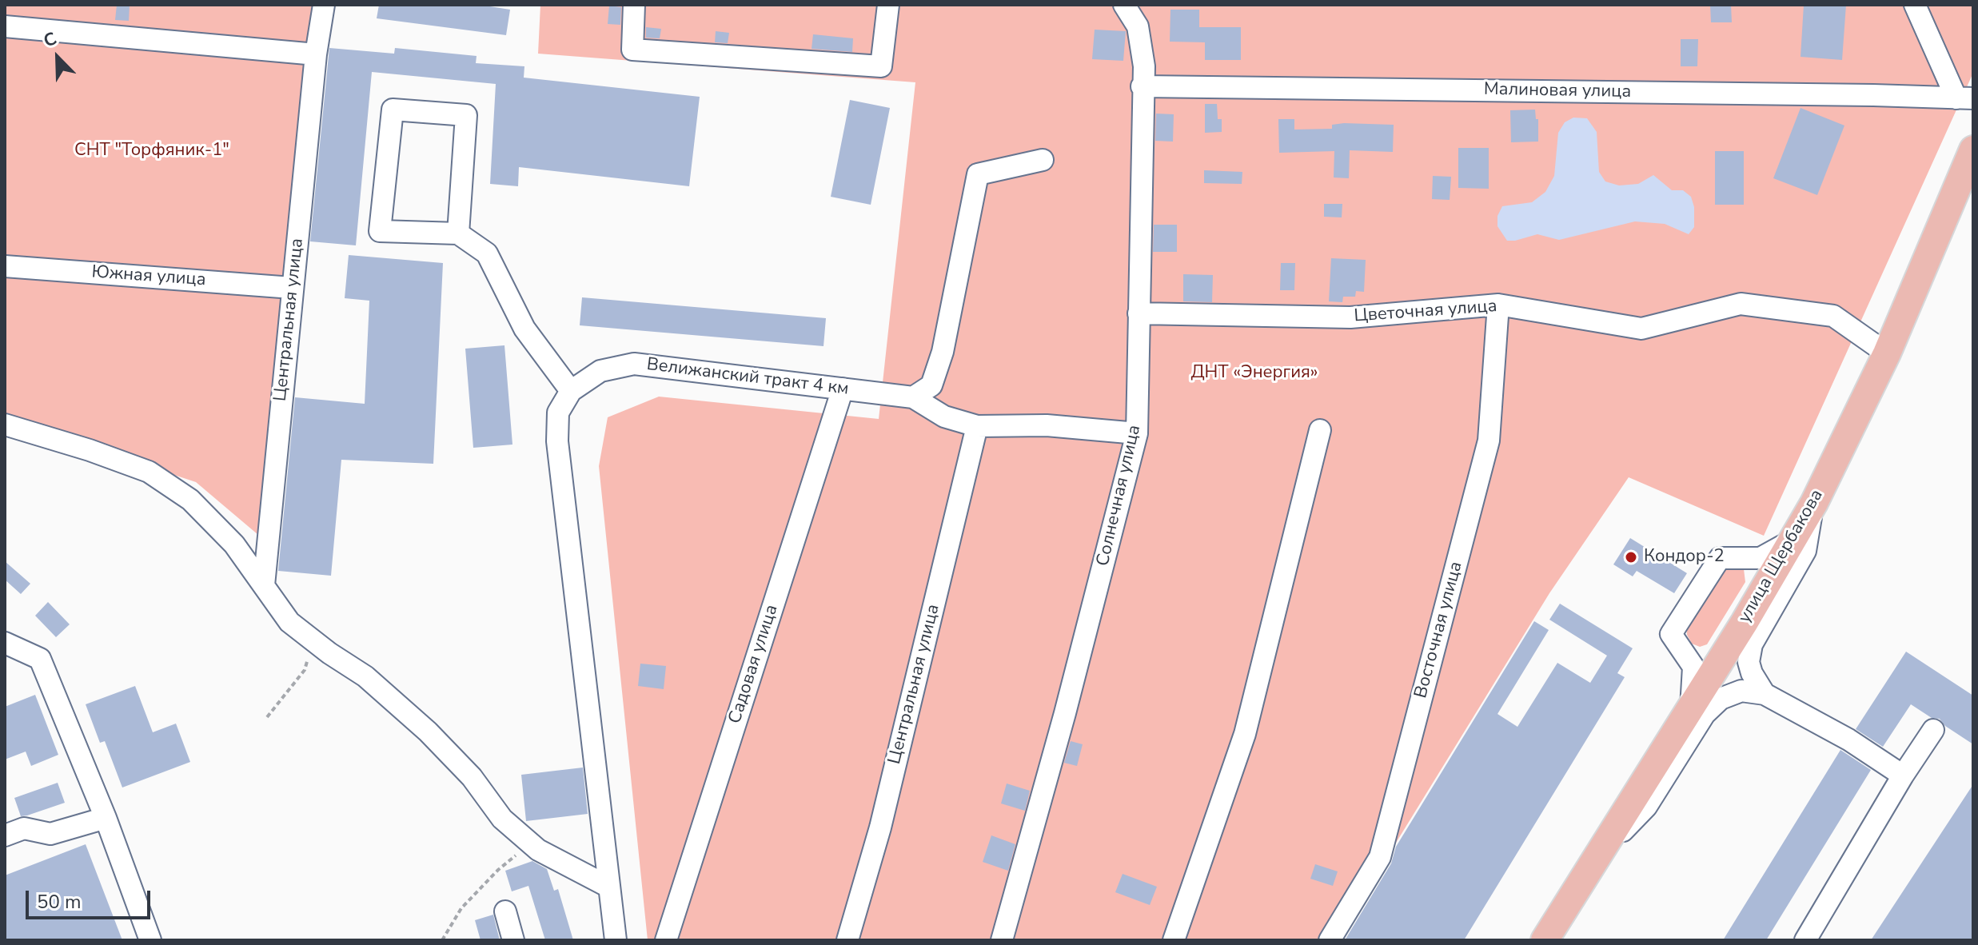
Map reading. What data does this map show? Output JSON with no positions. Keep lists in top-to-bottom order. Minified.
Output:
{"streets":{"main road":["улица Щербакова"],"street":["Малиновая улица","Южная улица","Цветочная улица","Центральная улица","Велижанский тракт 4 км","Солнечная улица","Восточная улица","Садовая улица"]},"crossings":[["Малиновая улица","Солнечная улица"],["Южная улица","Центральная улица"],["Цветочная улица","Солнечная улица"],["Цветочная улица","улица Щербакова"],["Цветочная улица","Восточная улица"],["Велижанский тракт 4 км","Садовая улица"]],"parks":["СНТ \"Торфяник-1\"","ДНТ «Энергия»"],"places":["Кондор-2"],"scale_bar":"50 m","north":"top left"}
